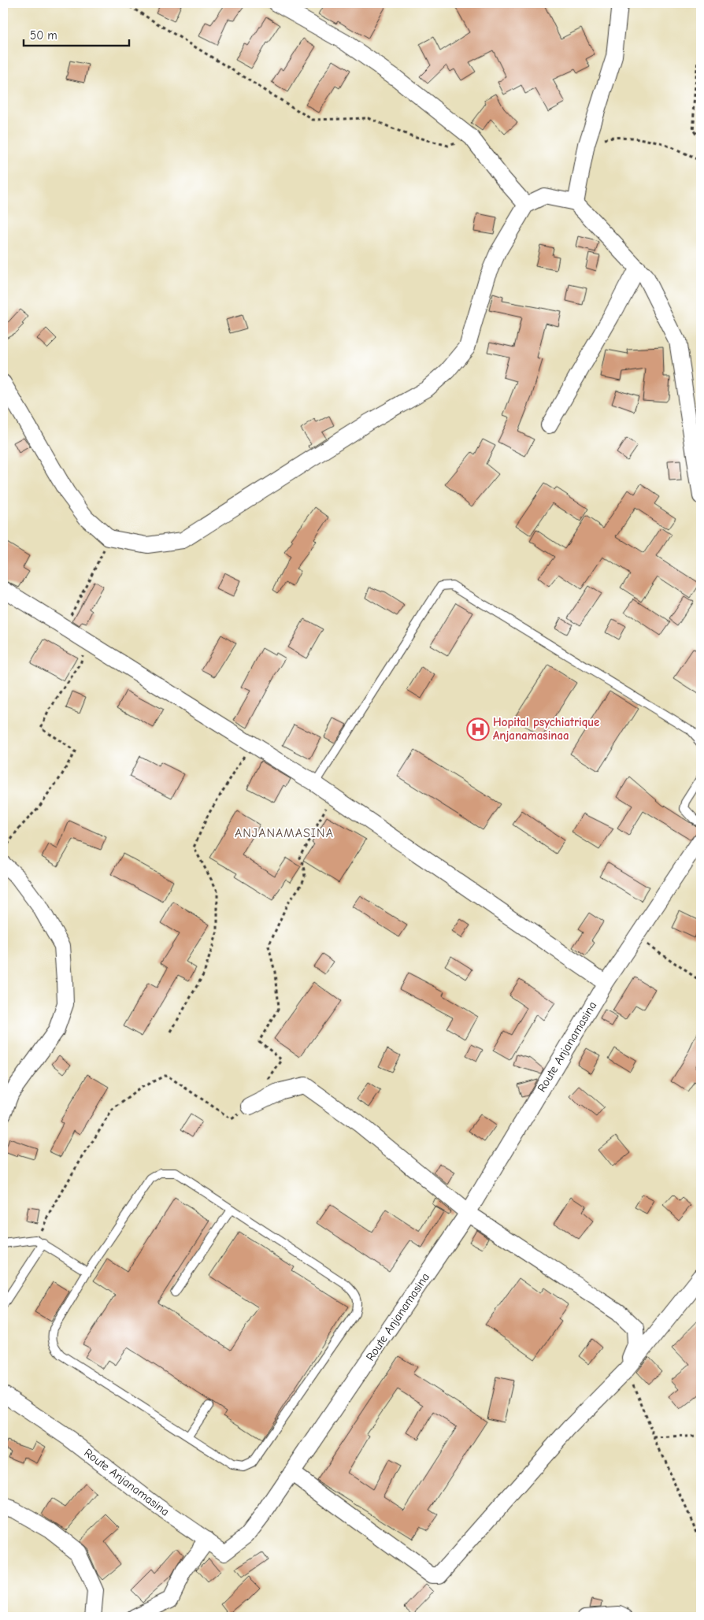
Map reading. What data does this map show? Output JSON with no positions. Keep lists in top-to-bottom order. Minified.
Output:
{"streets":{"street":["Route Anjanamasina"]},"districts":["ANJANAMASINA"],"places":{"hospital":["Hopital psychiatrique Anjanamasinaa"]},"scale_bar":"50 m"}
